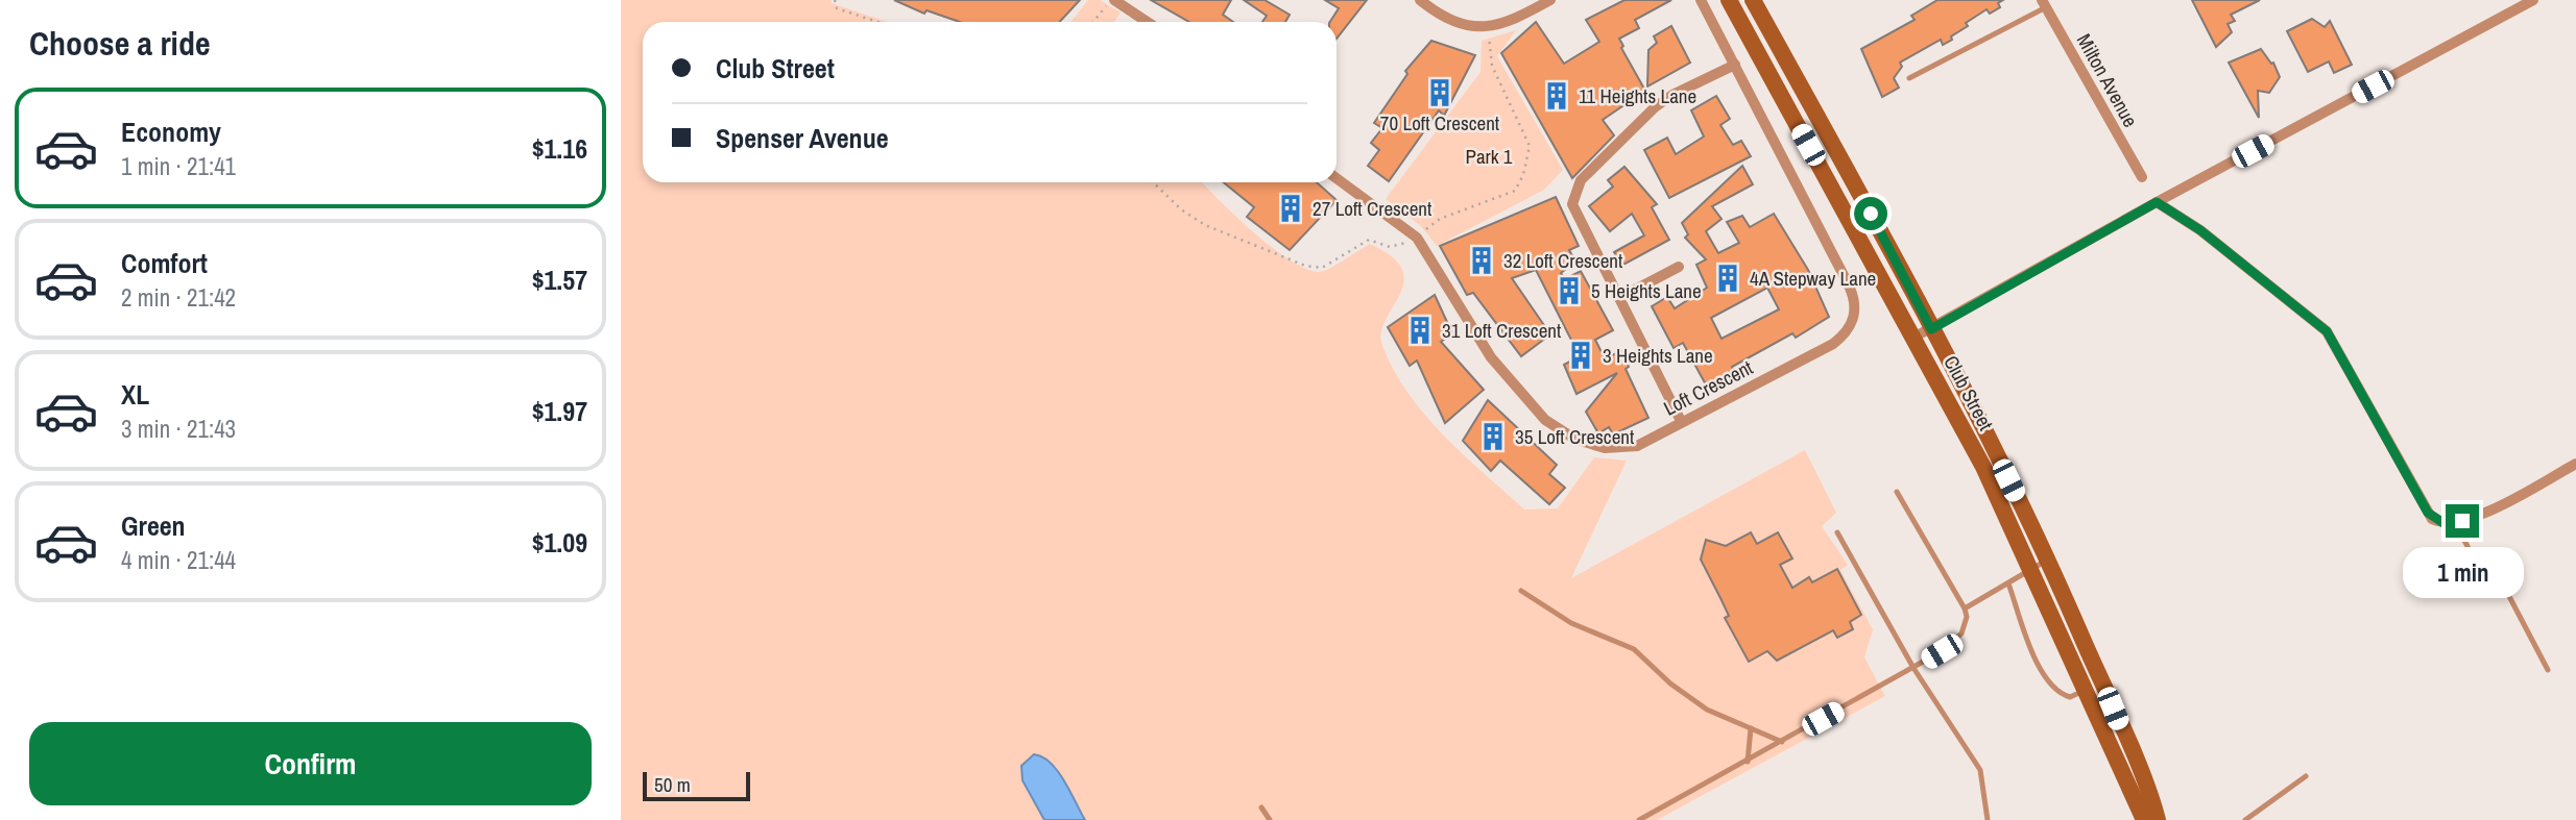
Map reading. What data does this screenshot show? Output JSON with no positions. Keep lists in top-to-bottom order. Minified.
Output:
{"streets":{"main road":["Club Street"],"street":["Milton Avenue","Loft Crescent"]},"parks":["Park 1"],"places":{"building":["70 Loft Crescent","11 Heights Lane","27 Loft Crescent","32 Loft Crescent","4A Stepway Lane","5 Heights Lane","31 Loft Crescent","3 Heights Lane","35 Loft Crescent"]},"scale_bar":"50 m","page":{"heading":"Choose a ride","banner":["Club Street","Spenser Avenue"],"list":[{"name":"Economy","note":"1 min · 21:41","value":"$1.16"},{"name":"Comfort","note":"2 min · 21:42","value":"$1.57"},{"name":"XL","note":"3 min · 21:43","value":"$1.97"},{"name":"Green","note":"4 min · 21:44","value":"$1.09"}],"bubble":"1 min","buttons":"Confirm","scale":"50 m"}}
